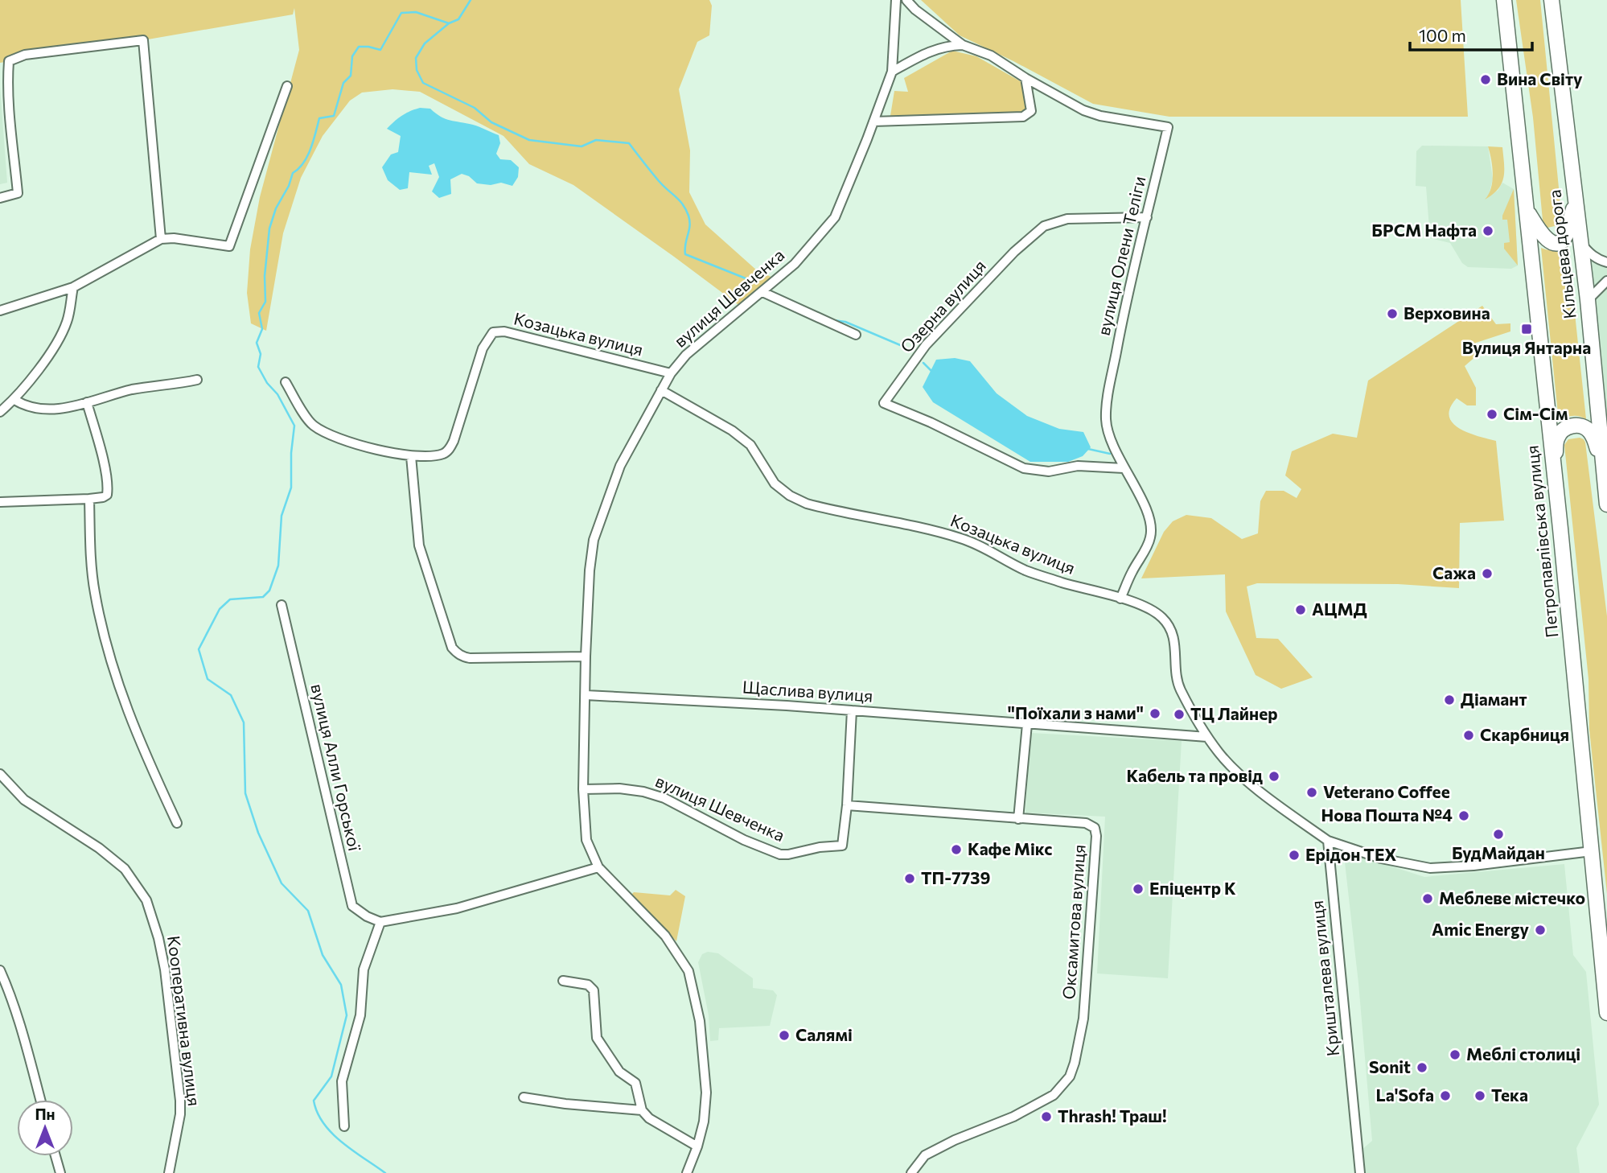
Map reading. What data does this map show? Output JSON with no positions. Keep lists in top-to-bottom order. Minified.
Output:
{"streets":{"highway":["Кільцева дорога","Петропавлівська вулиця"],"street":["вулиця Олени Теліги","вулиця Шевченка","Озерна вулиця","Козацька вулиця","Щаслива вулиця","вулиця Алли Горської","Оксамитова вулиця","Кришталева вулиця","Кооперативна вулиця"]},"crossings":[["вулиця Олени Теліги","Озерна вулиця"],["вулиця Олени Теліги","Козацька вулиця"],["вулиця Шевченка","Козацька вулиця"],["вулиця Шевченка","Щаслива вулиця"],["вулиця Шевченка","Оксамитова вулиця"],["Козацька вулиця","Щаслива вулиця"],["Козацька вулиця","Кришталева вулиця"]],"places":{"other":["Вина Світу","БРСМ Нафта","Верховина","Сім-Сім","Сажа","АЦМД","Діамант","\"Поїхали з нами\"","ТЦ Лайнер","Скарбниця","Кабель та провід","Veterano Coffee","Нова Пошта №4","БудМайдан","Кафе Мікс","Ерідон ТЕХ","ТП-7739","Епіцентр К","Меблеве містечко","Amic Energy","Салямі","Меблі столиці","Sonit","La'Sofa","Тека","Thrash! Траш!"],"transit":["Вулиця Янтарна"]},"scale_bar":"100 m","north":"top"}
